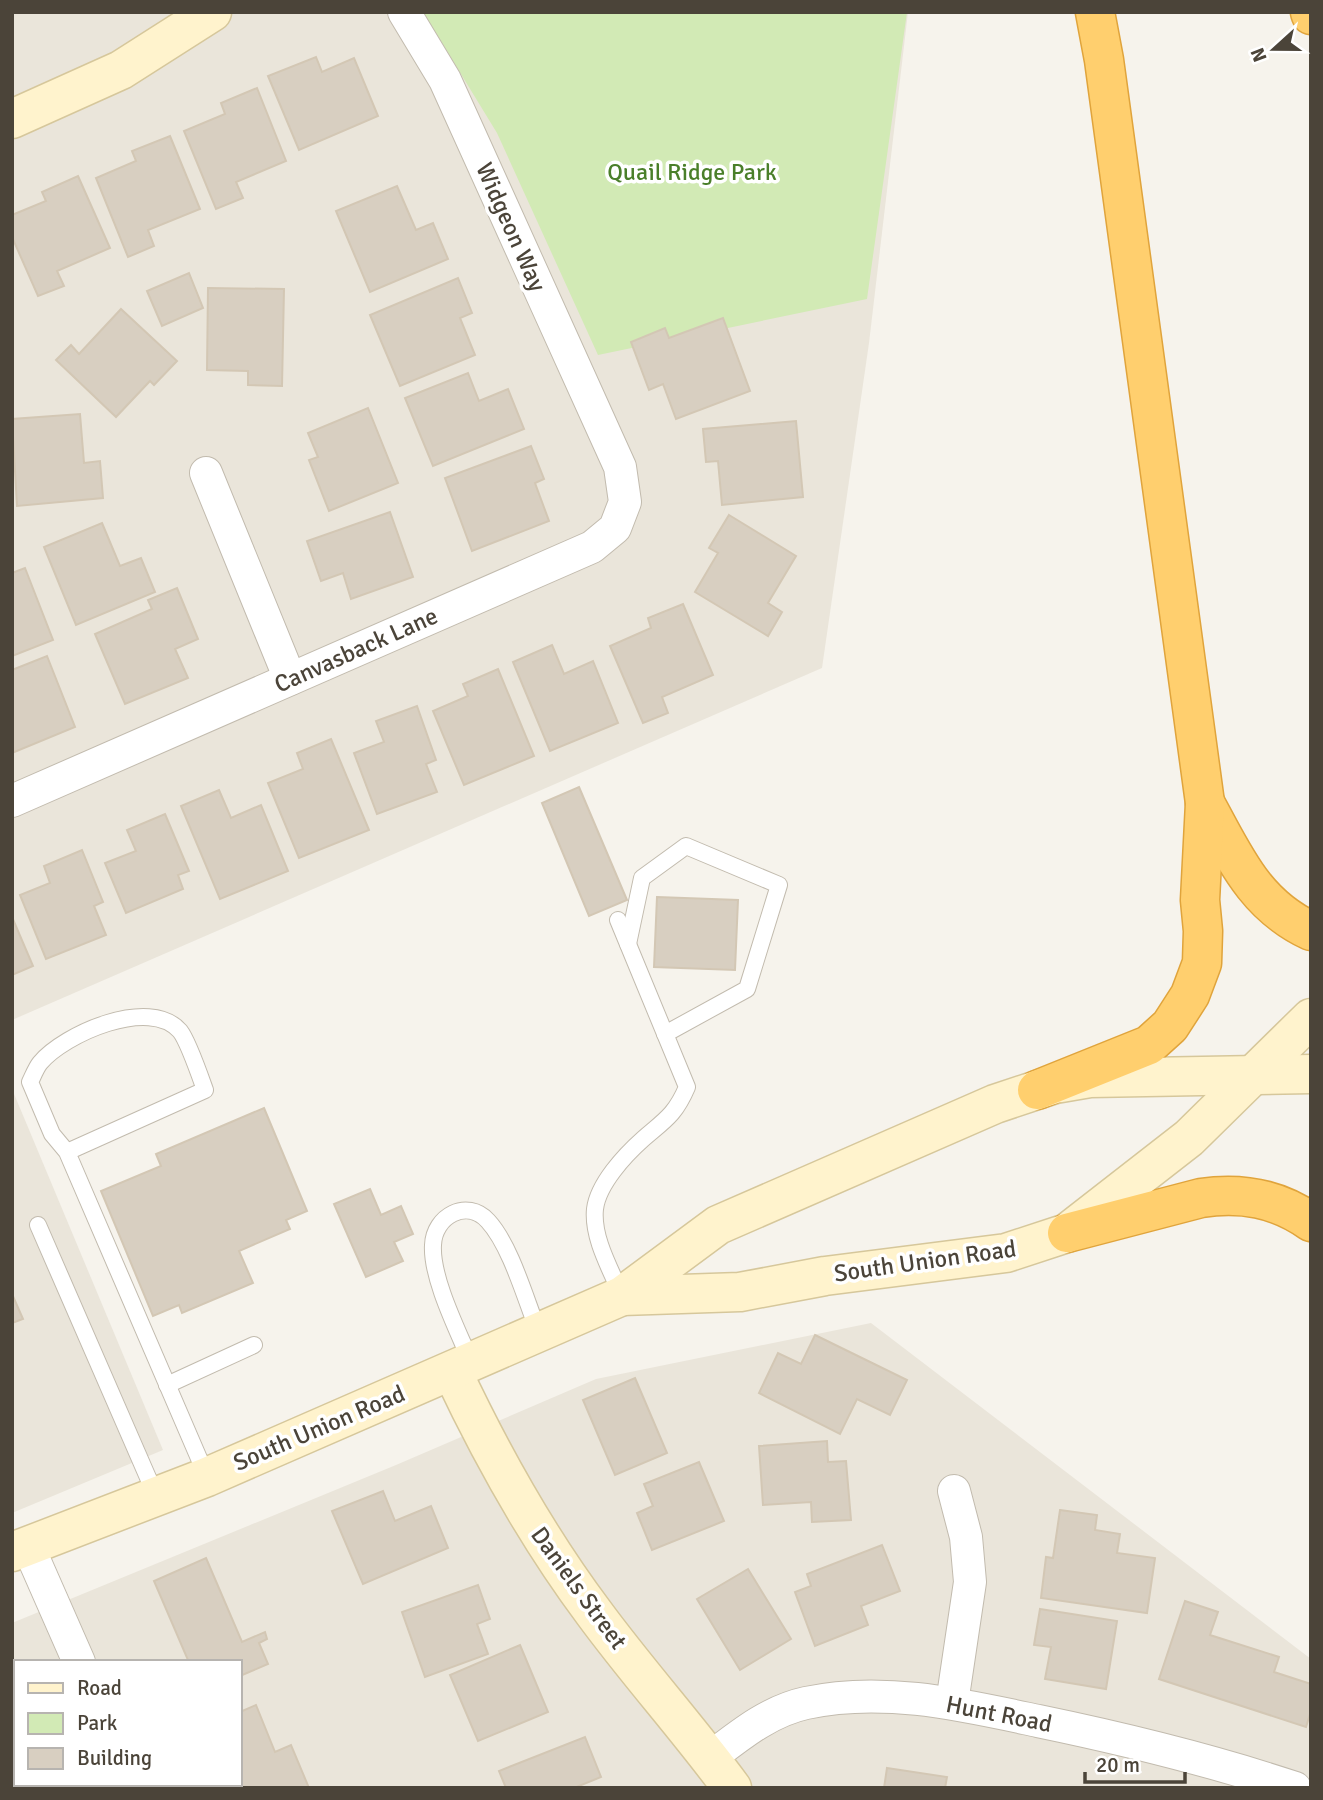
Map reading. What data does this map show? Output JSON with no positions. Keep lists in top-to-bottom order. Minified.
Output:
{"streets":{"street":["Widgeon Way","Canvasback Lane","South Union Road","Daniels Street","Hunt Road"]},"crossings":[["Widgeon Way","Canvasback Lane"],["South Union Road","Daniels Street"],["Daniels Street","Hunt Road"]],"parks":["Quail Ridge Park"],"legend":["Road","Park","Building"],"scale_bar":"20 m","north":"left"}
